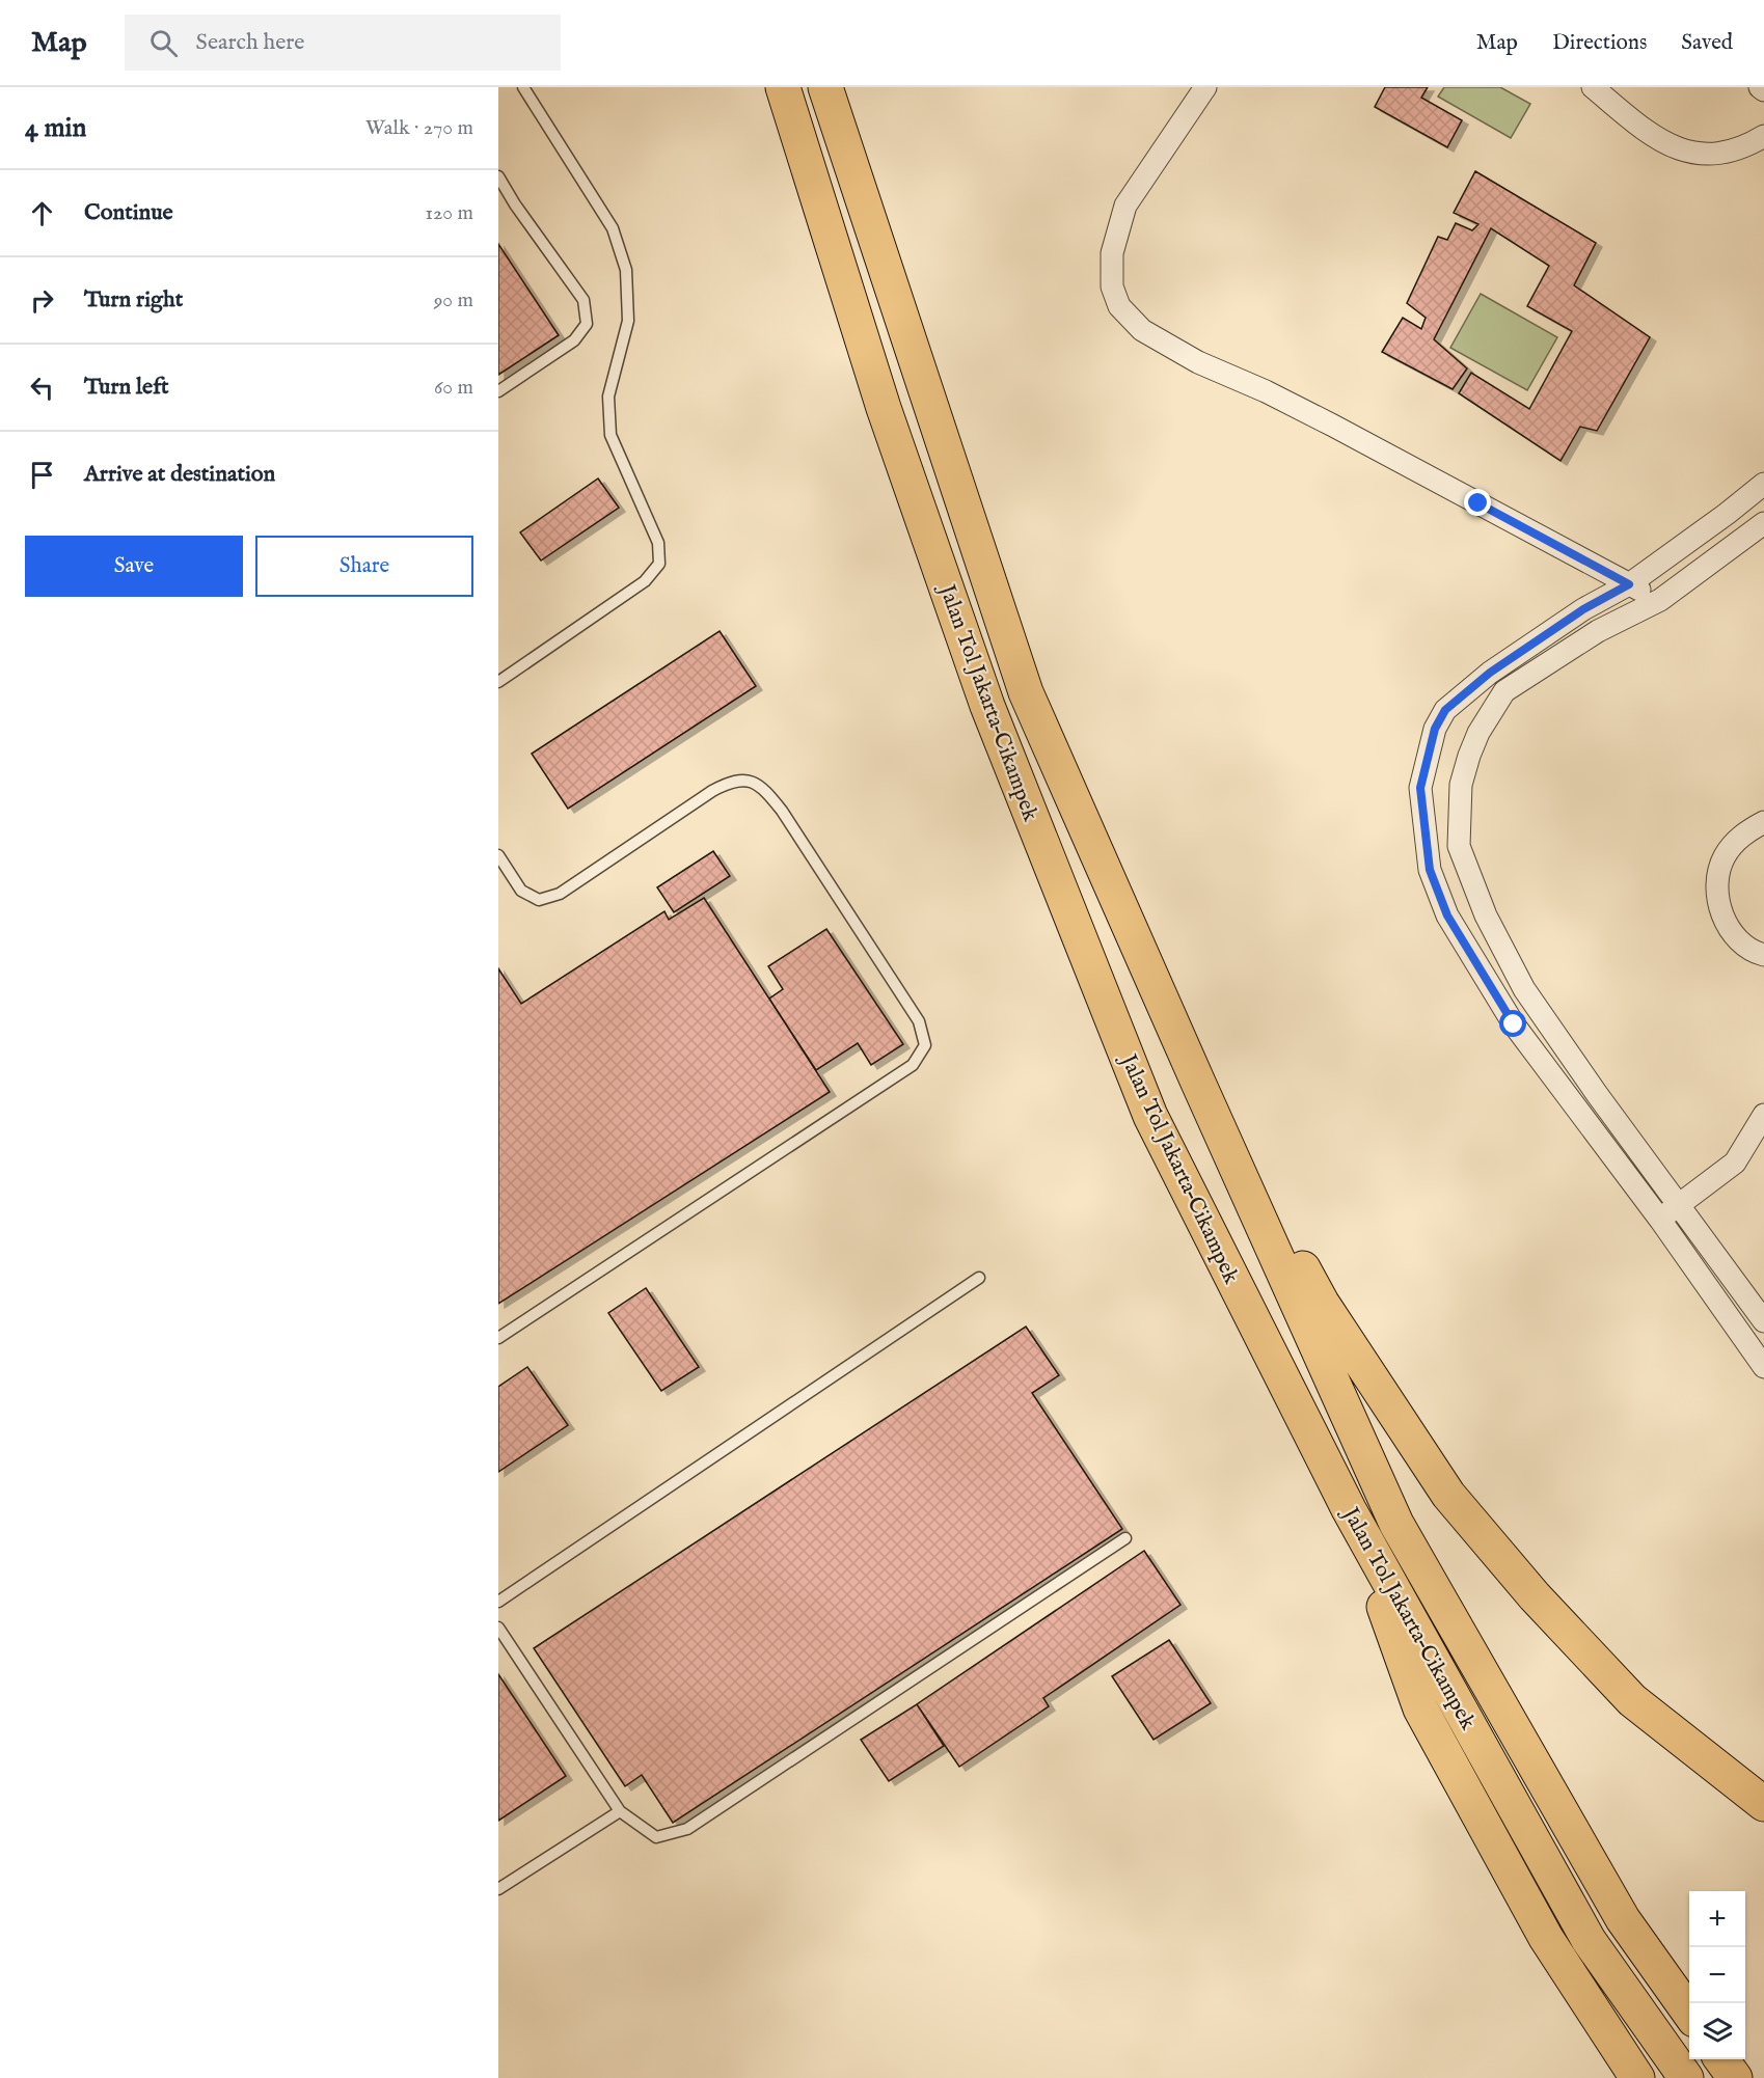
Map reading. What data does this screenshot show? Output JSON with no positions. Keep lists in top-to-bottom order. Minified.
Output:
{"streets":{"highway":["Jalan Tol Jakarta–Cikampek"]},"page":{"header":"Map","search":"Search here","nav":["Map","Directions","Saved"],"heading":["4 min","Walk · 270 m"],"list":[["Continue","120 m"],["Turn right","90 m"],["Turn left","60 m"],"Arrive at destination"],"buttons":["Save","Share"],"map_buttons":["+","−"]}}
